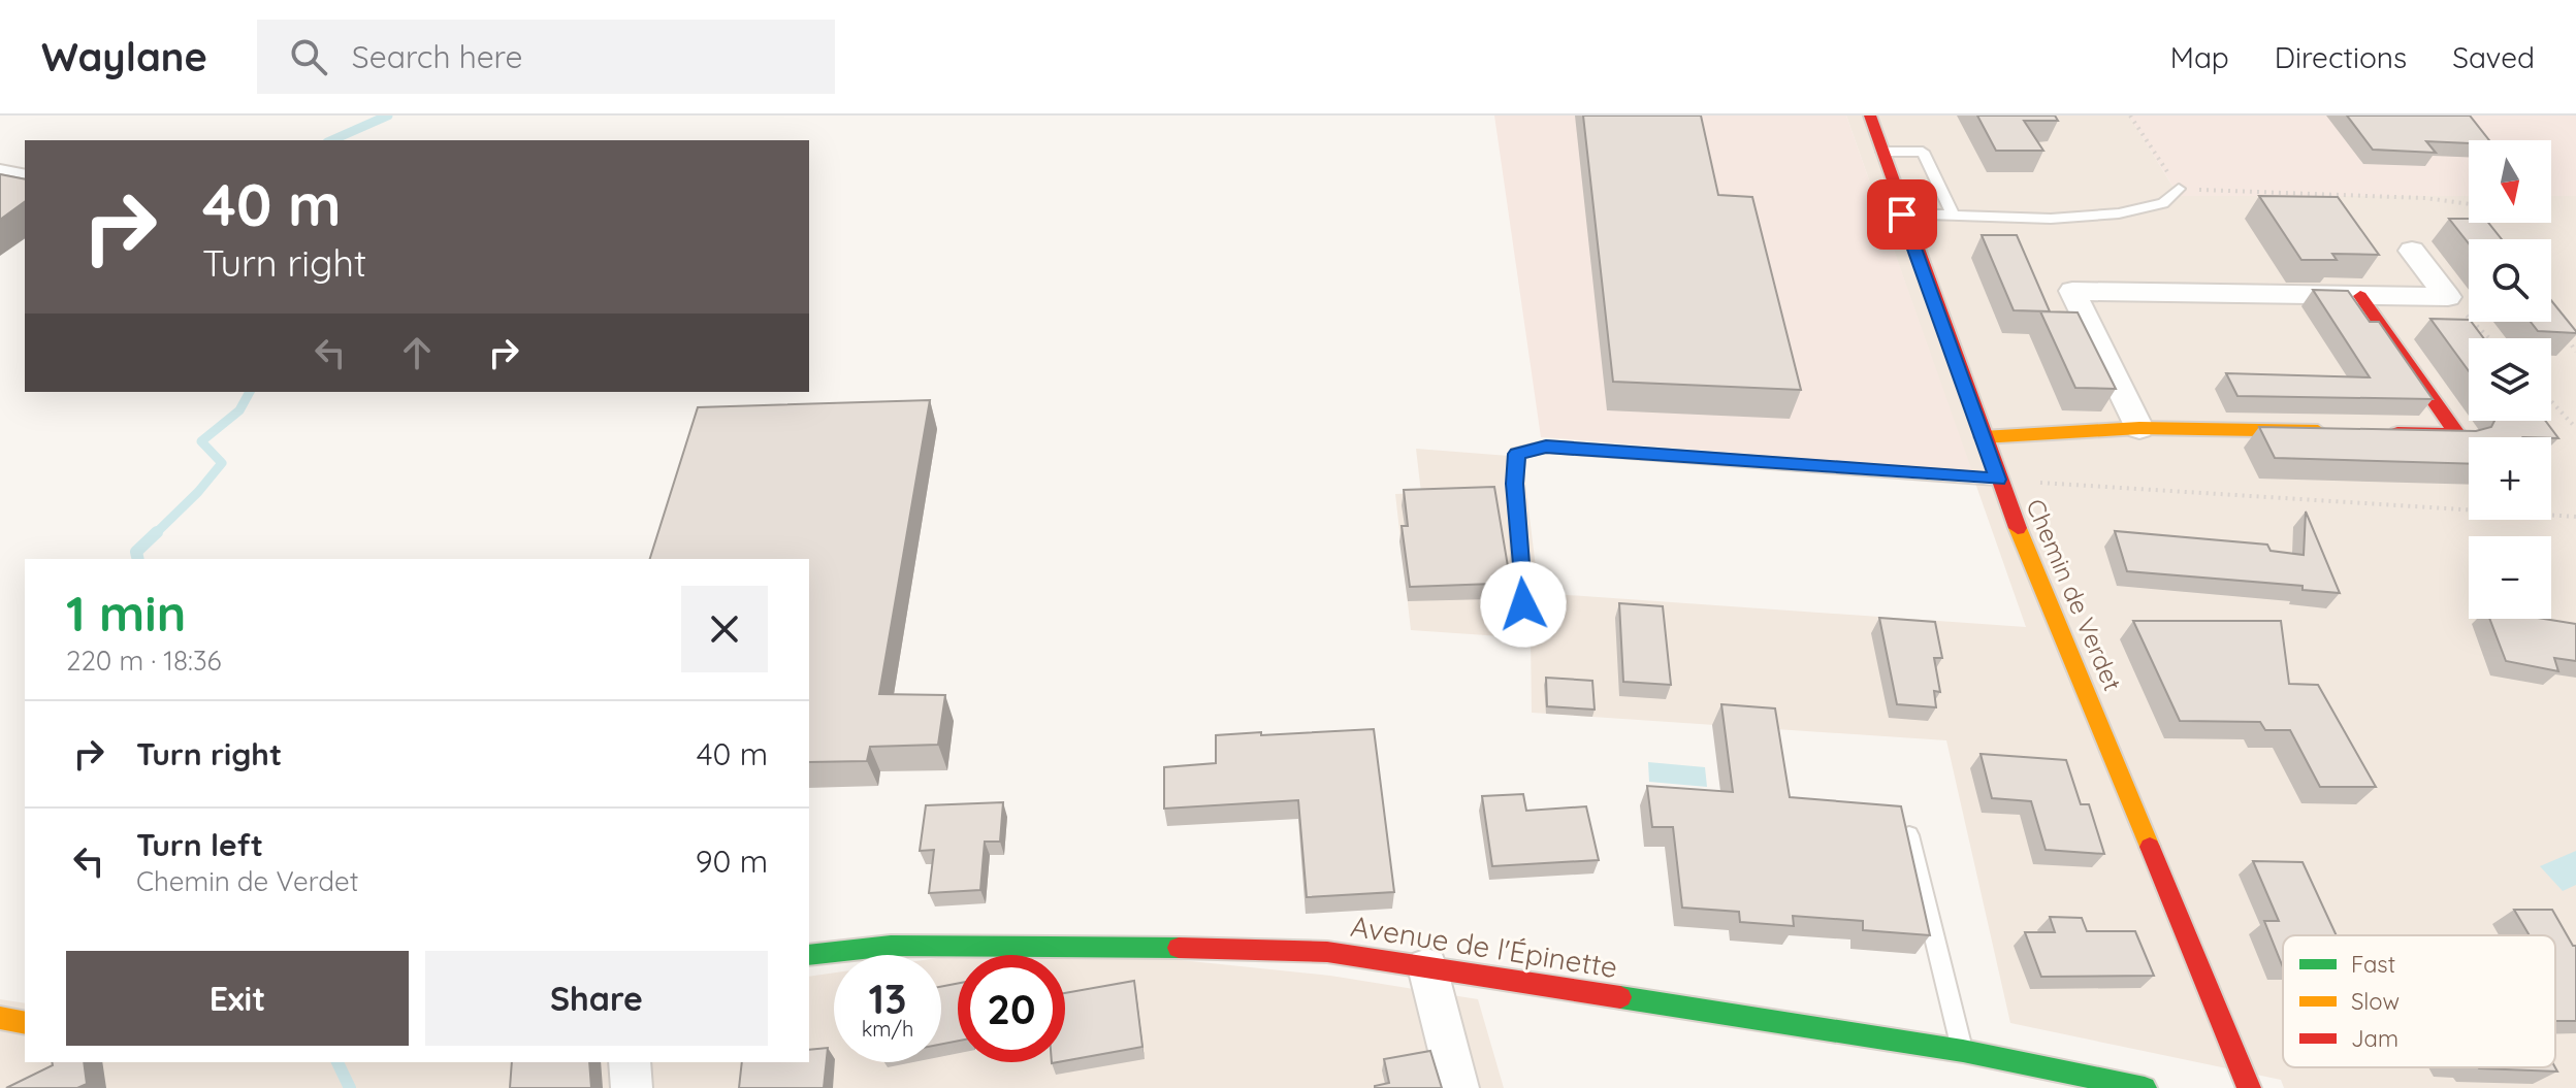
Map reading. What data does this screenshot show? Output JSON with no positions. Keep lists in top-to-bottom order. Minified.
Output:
{"streets":{"street":["Chemin de Verdet","Avenue de l'Épinette"]},"legend":["Fast","Slow","Jam"],"north":"bottom","page":{"header":"Waylane","search":"Search here","nav":["Map","Directions","Saved"],"map_buttons":["+","−"],"turn":["40 m","Turn right"],"heading":["1 min","220 m · 18:36"],"list":[{"name":"Turn right","value":"40 m"},{"name":"Turn left","note":"Chemin de Verdet","value":"90 m"}],"buttons":["Exit","Share"],"speed":"13 km/h","limit":"20"}}
